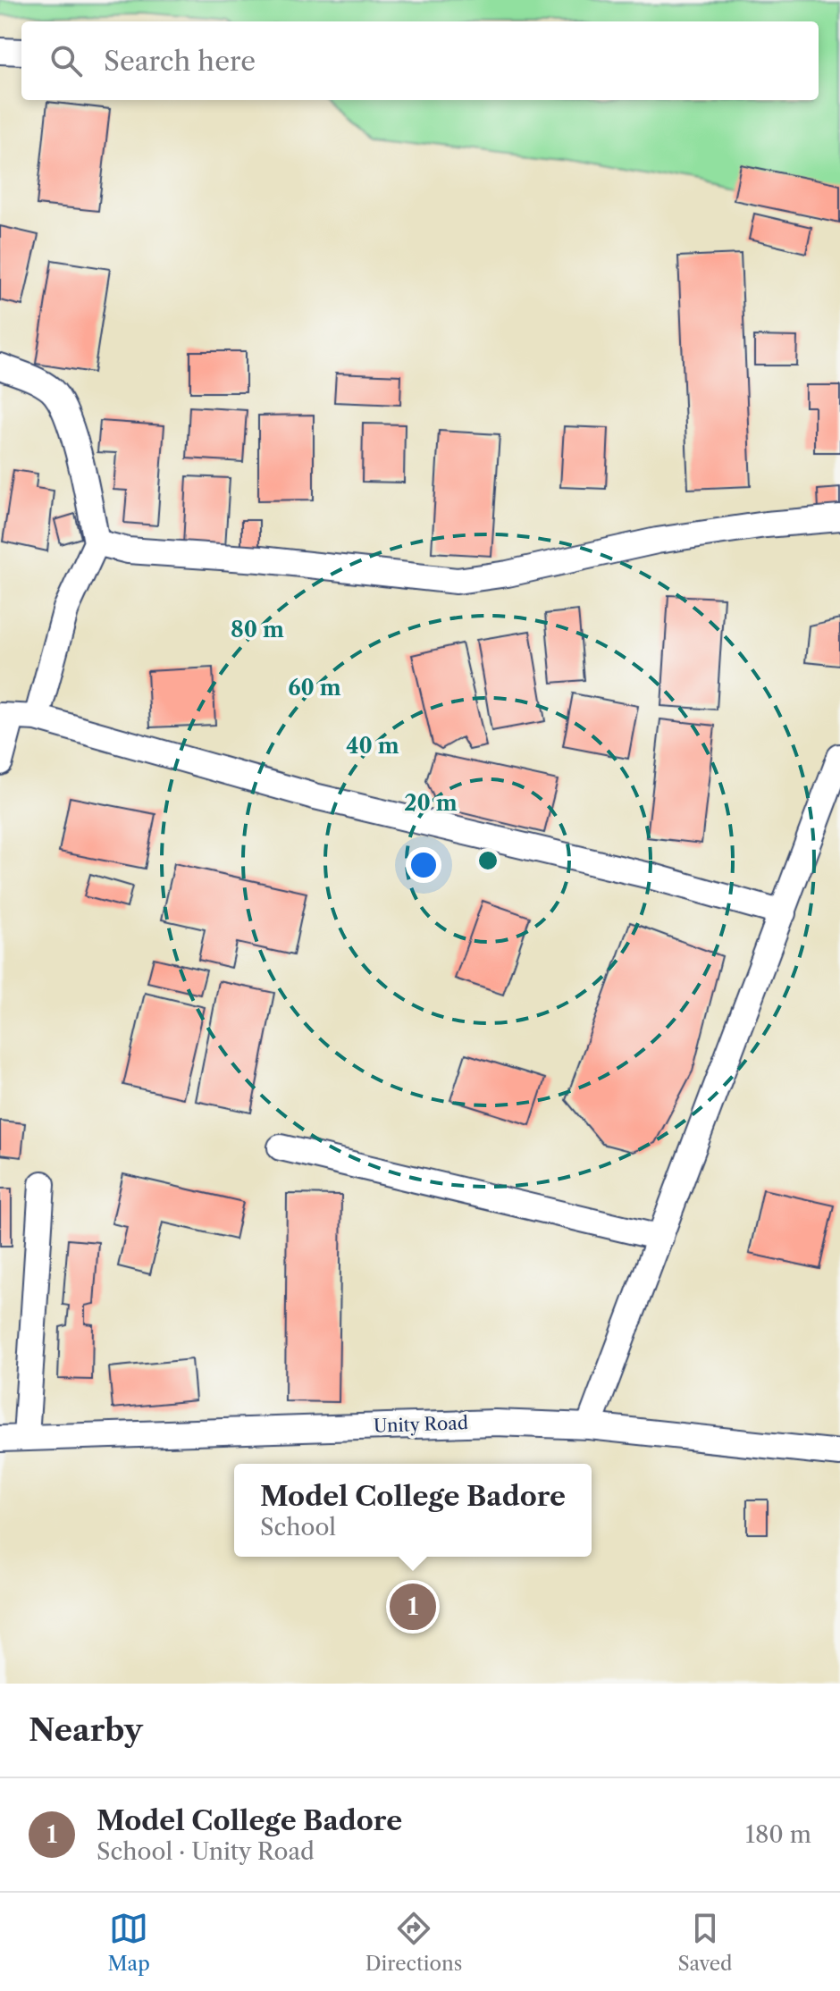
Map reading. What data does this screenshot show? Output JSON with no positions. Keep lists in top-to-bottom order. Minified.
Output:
{"streets":{"street":["Unity Road"]},"page":{"search":"Search here","popup":["Model College Badore","School"],"pins":"1","heading":"Nearby","list":[{"mark":"1","name":"Model College Badore","note":"School · Unity Road","value":"180 m"}],"nav":["Map","Directions","Saved"]},"rings":["80 m","60 m","40 m","20 m"]}
